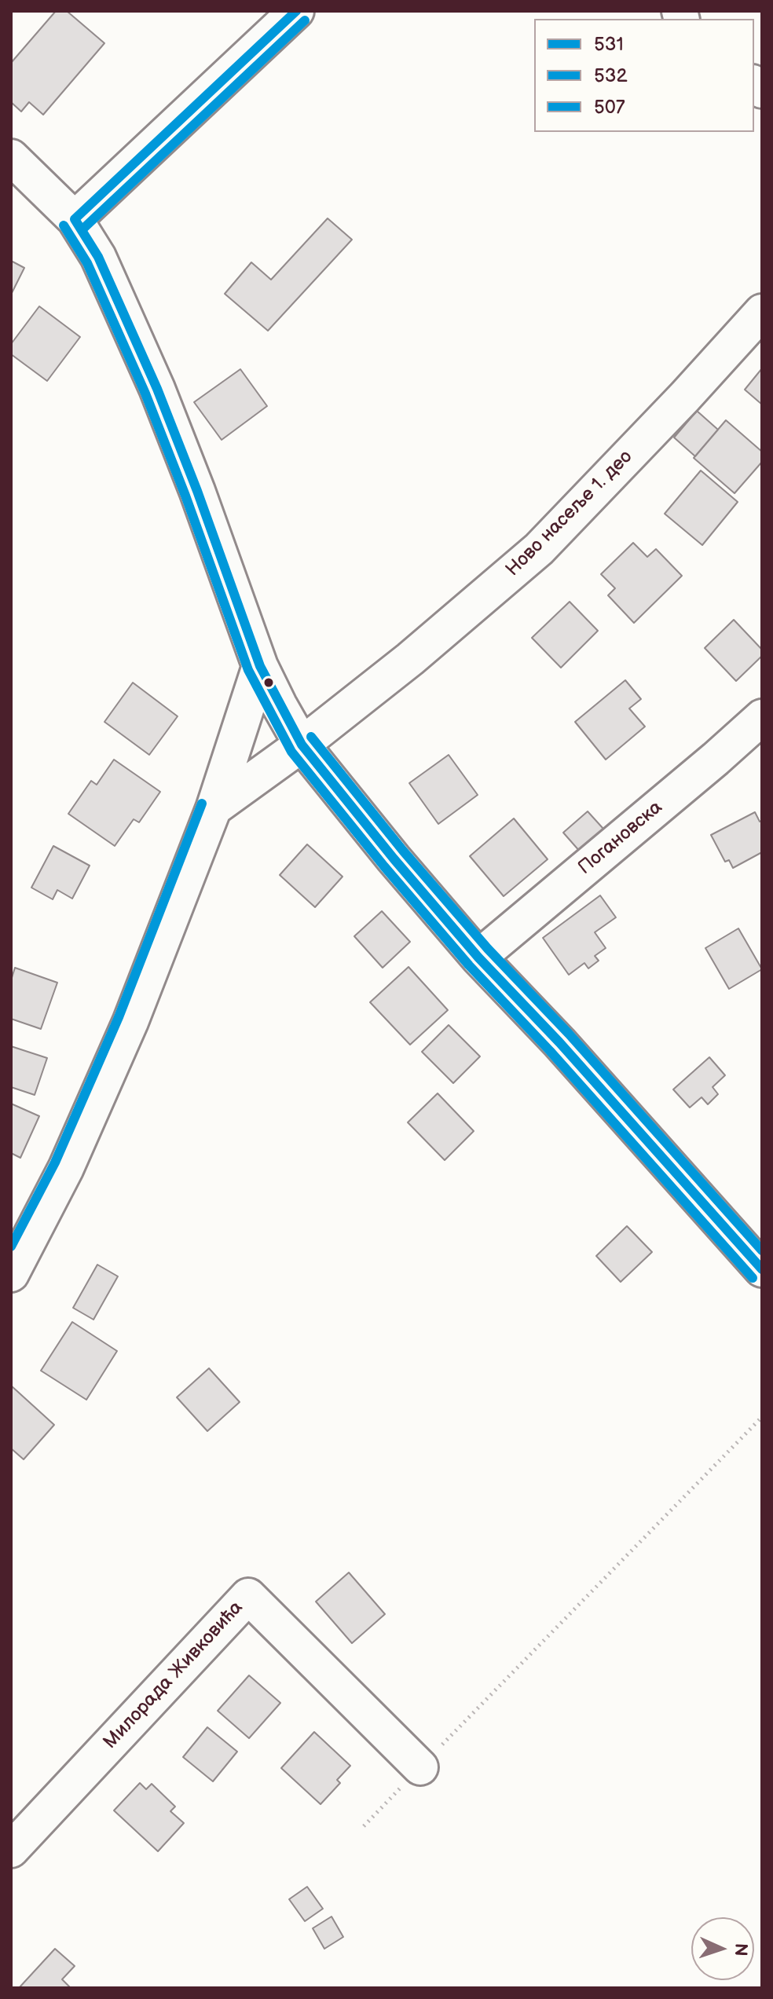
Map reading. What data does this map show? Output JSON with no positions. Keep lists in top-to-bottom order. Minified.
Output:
{"streets":{"street":["Ново насеље 1. део","Погановска","Милорада Живковића"]},"lines":["transit line 531","transit line 532","transit line 507"],"legend":["531","532","507"],"north":"right"}
